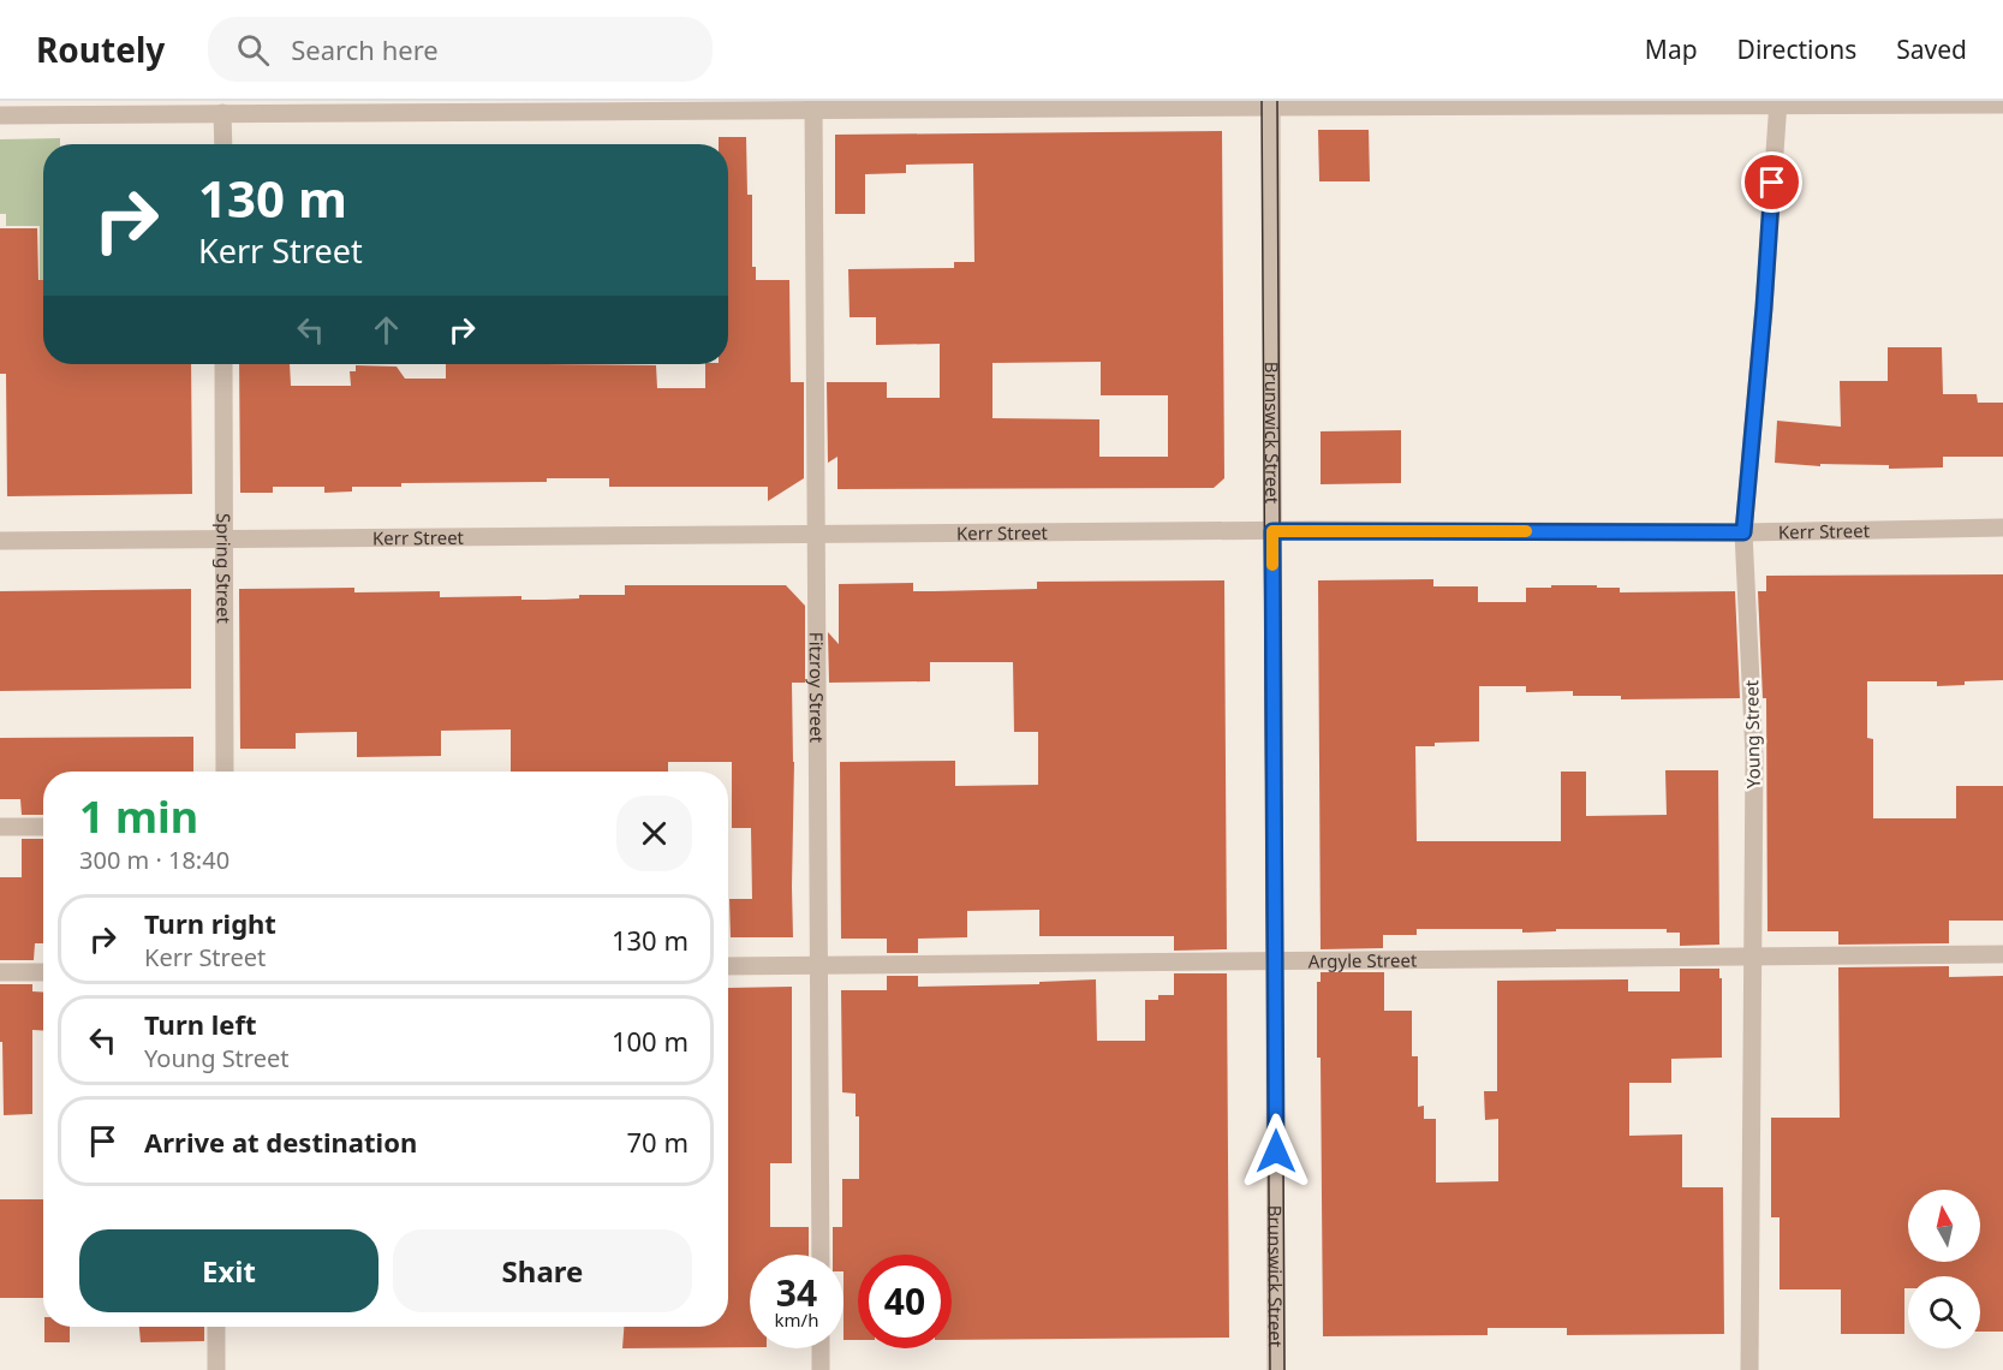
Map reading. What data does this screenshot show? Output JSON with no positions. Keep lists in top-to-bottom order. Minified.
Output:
{"streets":{"street":["Brunswick Street","Kerr Street","Spring Street","Fitzroy Street","Young Street","Argyle Street"]},"crossings":[["Brunswick Street","Kerr Street"],["Brunswick Street","Argyle Street"],["Kerr Street","Spring Street"],["Kerr Street","Fitzroy Street"],["Kerr Street","Young Street"],["Fitzroy Street","Argyle Street"],["Young Street","Argyle Street"]],"north":"top","page":{"header":"Routely","search":"Search here","nav":["Map","Directions","Saved"],"turn":["130 m","Kerr Street"],"heading":["1 min","300 m · 18:40"],"list":[{"name":"Turn right","note":"Kerr Street","value":"130 m"},{"name":"Turn left","note":"Young Street","value":"100 m"},{"name":"Arrive at destination","value":"70 m"}],"buttons":["Exit","Share"],"speed":"34 km/h","limit":"40"}}
